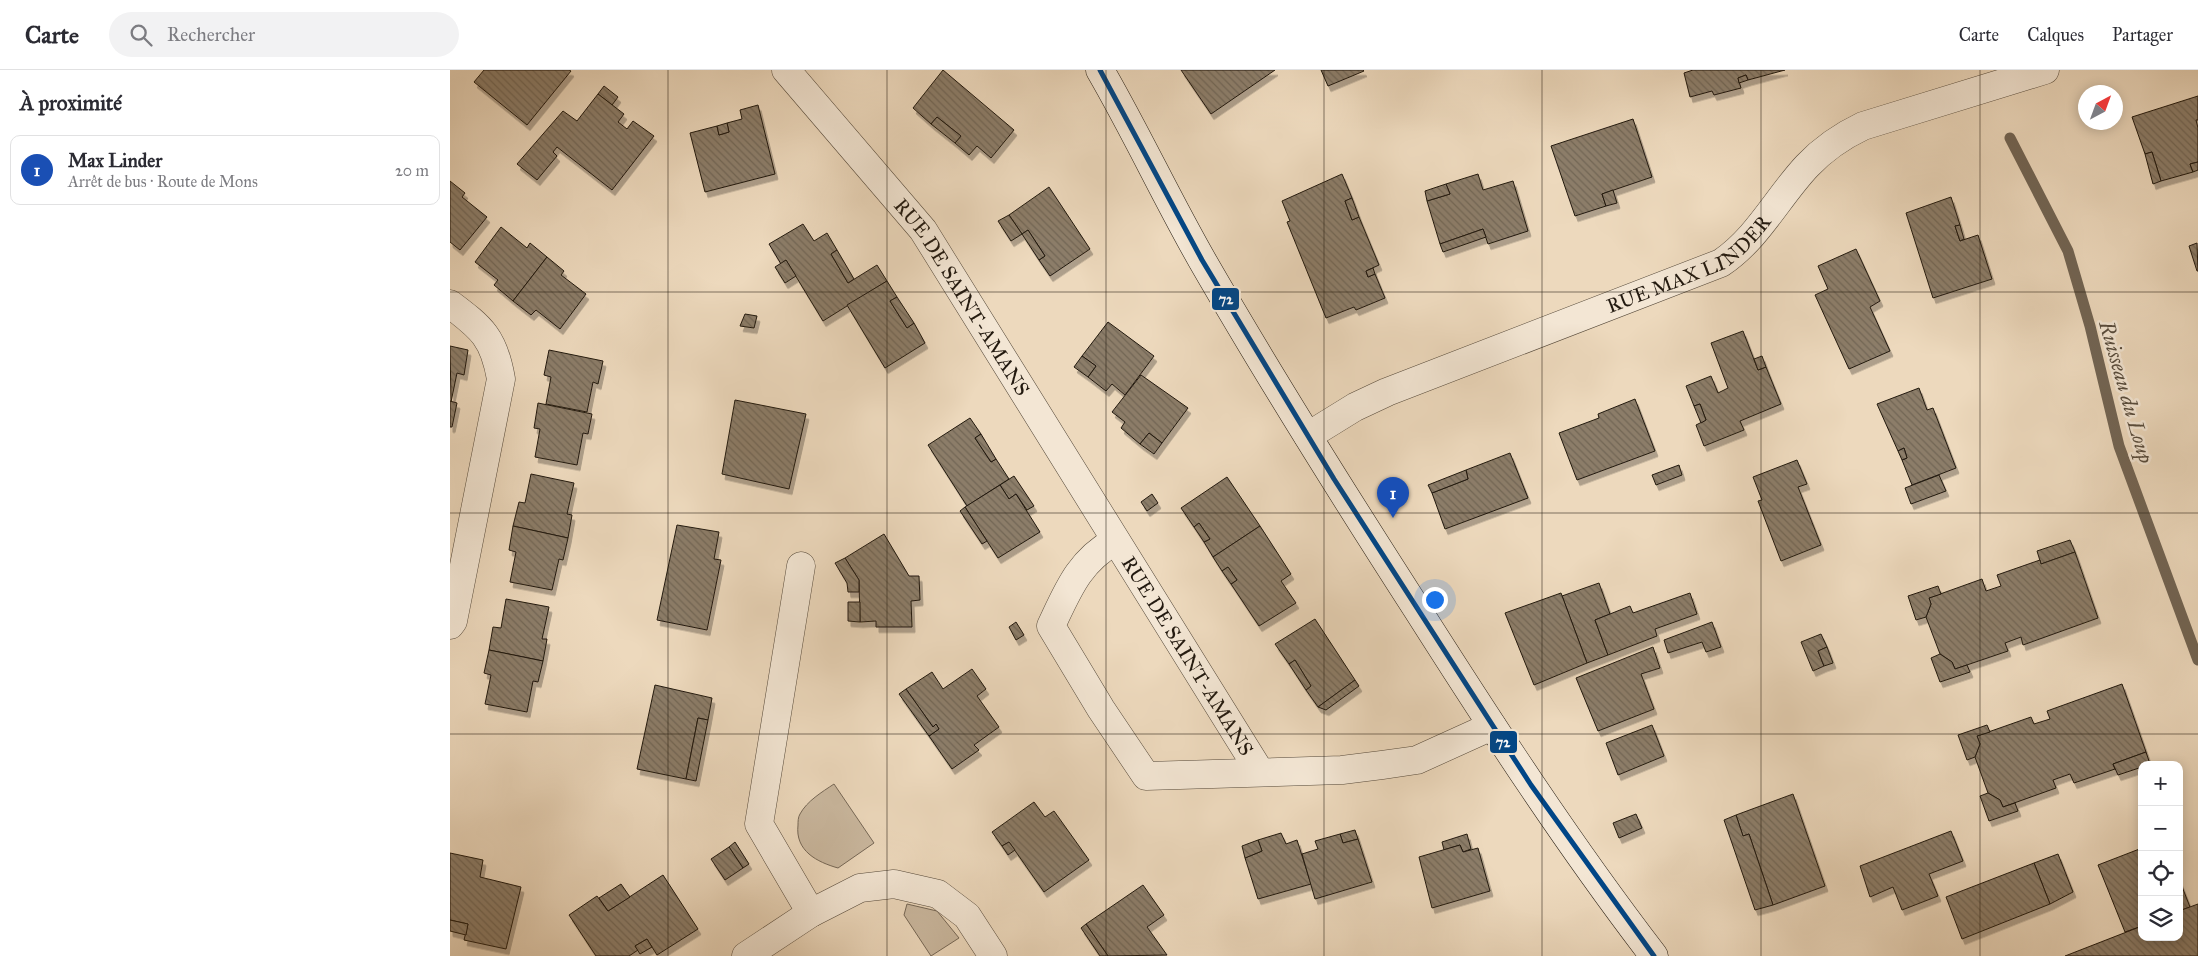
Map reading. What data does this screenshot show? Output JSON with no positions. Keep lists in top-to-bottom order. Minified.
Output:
{"streets":{"street":["RUE MAX LINDER","RUE DE SAINT-AMANS"]},"water":["Ruisseau du Loup"],"lines":["transit line 72"],"north":"top right","page":{"header":"Carte","search":"Rechercher","nav":["Carte","Calques","Partager"],"heading":"À proximité","list":[{"mark":"1","name":"Max Linder","note":"Arrêt de bus · Route de Mons","value":"20 m"}],"pins":"1","map_buttons":["+","−"]}}
